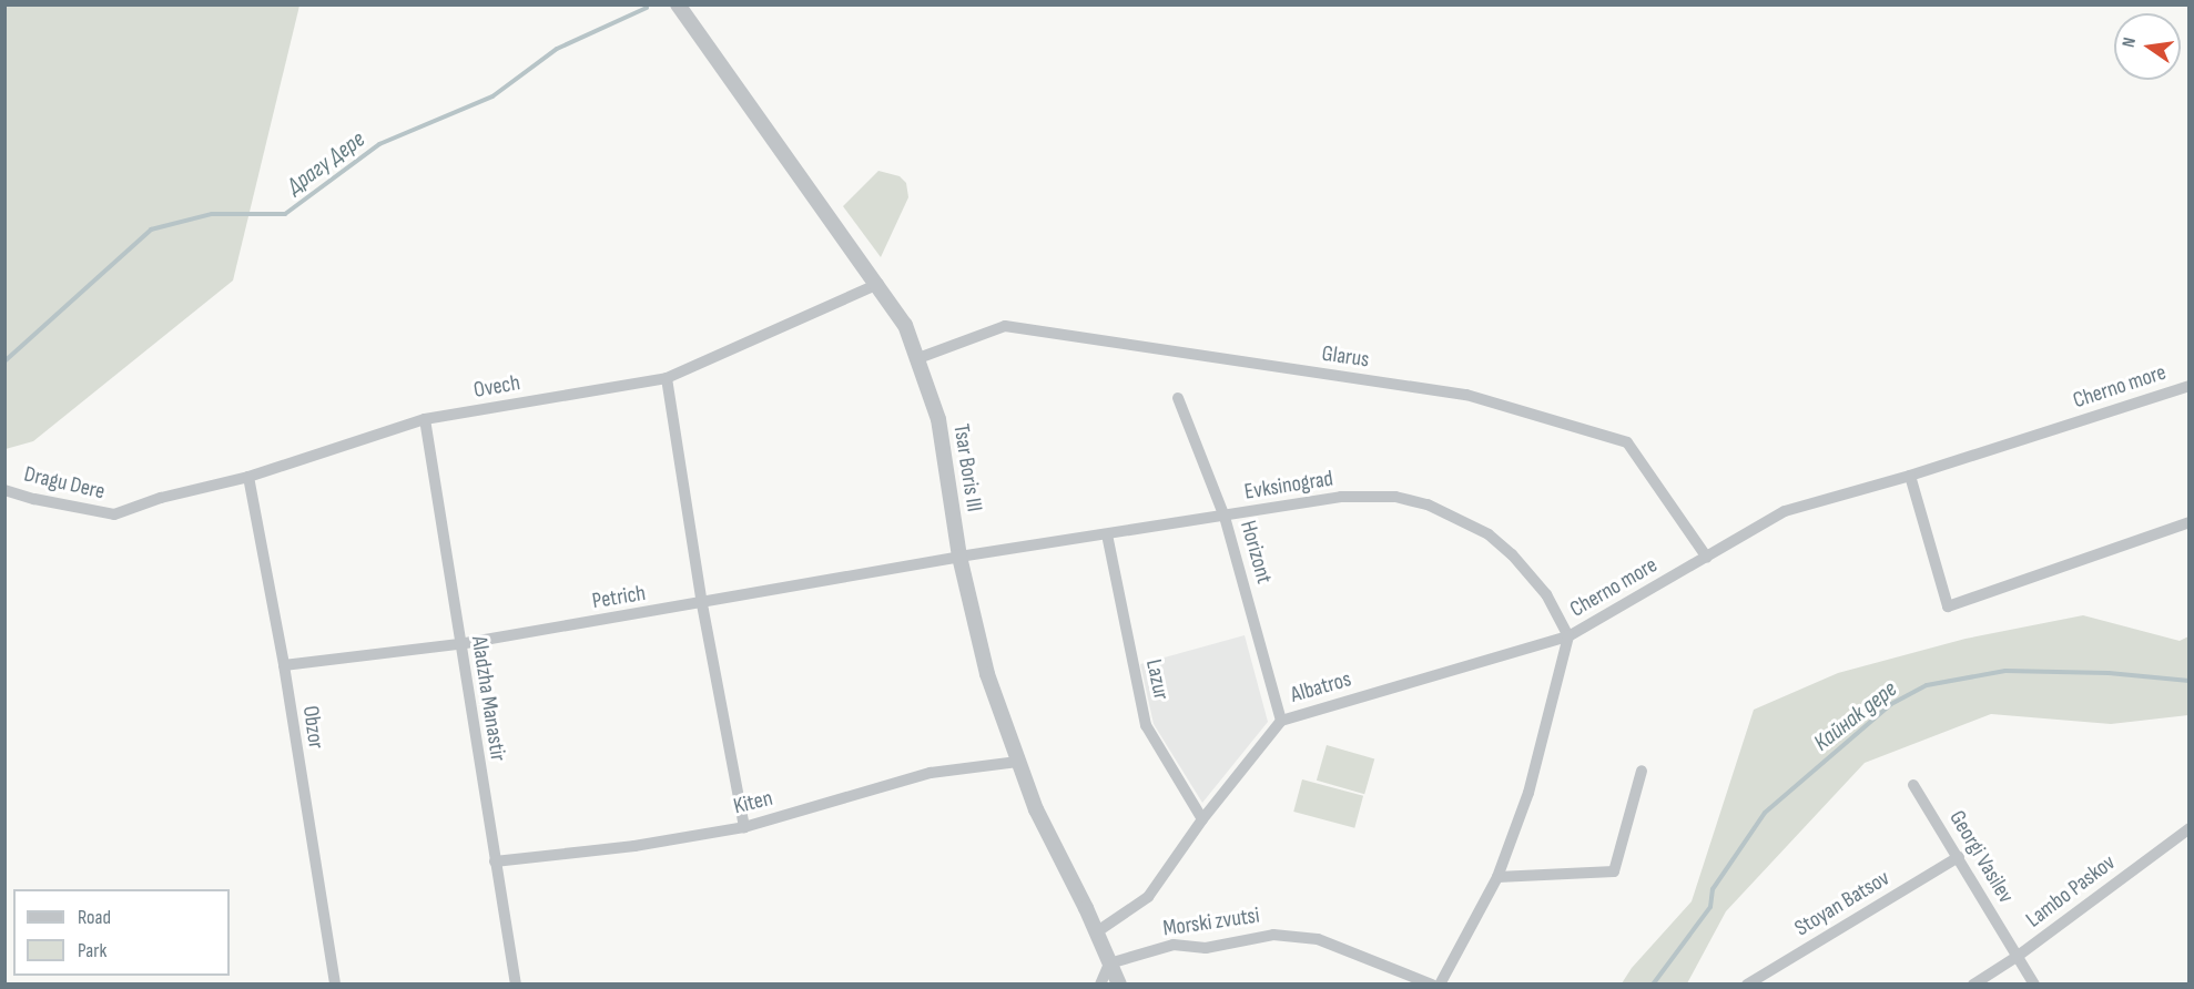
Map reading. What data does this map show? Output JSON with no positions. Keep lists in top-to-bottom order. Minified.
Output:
{"streets":{"street":["Glarus","Ovech","Cherno more","Tsar Boris III","Dragu Dere","Evksinograd","Horizont","Petrich","Lazur","Albatros","Aladzha Manastir","Obzor","Kiten","Georgi Vasilev","Lambo Paskov","Stoyan Batsov","Morski zvutsi"]},"crossings":[["Glarus","Cherno more"],["Glarus","Tsar Boris III"],["Ovech","Tsar Boris III"],["Ovech","Dragu Dere"],["Ovech","Aladzha Manastir"],["Ovech","Obzor"],["Cherno more","Evksinograd"],["Cherno more","Albatros"],["Tsar Boris III","Evksinograd"],["Tsar Boris III","Petrich"],["Tsar Boris III","Albatros"],["Tsar Boris III","Kiten"],["Tsar Boris III","Morski zvutsi"],["Evksinograd","Horizont"],["Evksinograd","Petrich"],["Evksinograd","Lazur"],["Evksinograd","Albatros"],["Horizont","Albatros"],["Petrich","Aladzha Manastir"],["Petrich","Obzor"],["Lazur","Albatros"],["Aladzha Manastir","Kiten"],["Georgi Vasilev","Lambo Paskov"],["Georgi Vasilev","Stoyan Batsov"]],"water":["Драгу Дере","Кайнак дере"],"legend":["Road","Park"],"north":"left"}
